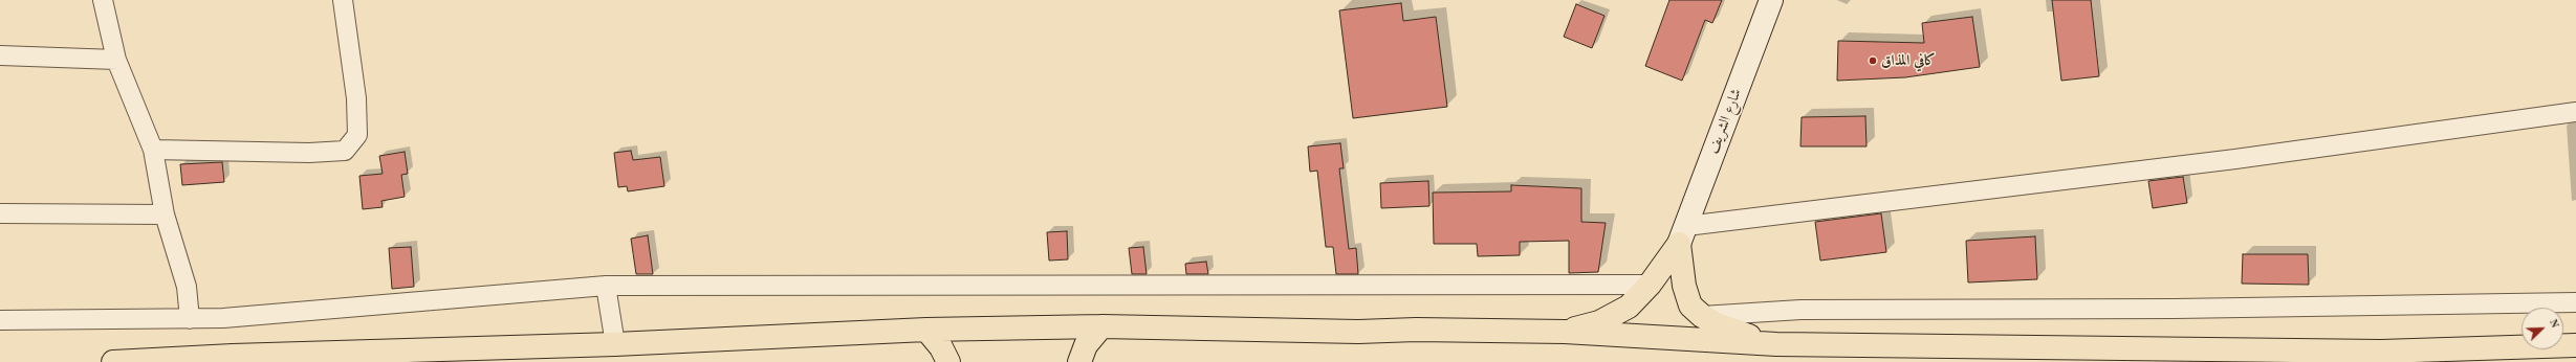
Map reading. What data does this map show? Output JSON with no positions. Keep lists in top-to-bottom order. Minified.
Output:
{"streets":{"main road":["شارع الشريف"]},"places":["كافي المذاق"],"north":"top right"}
